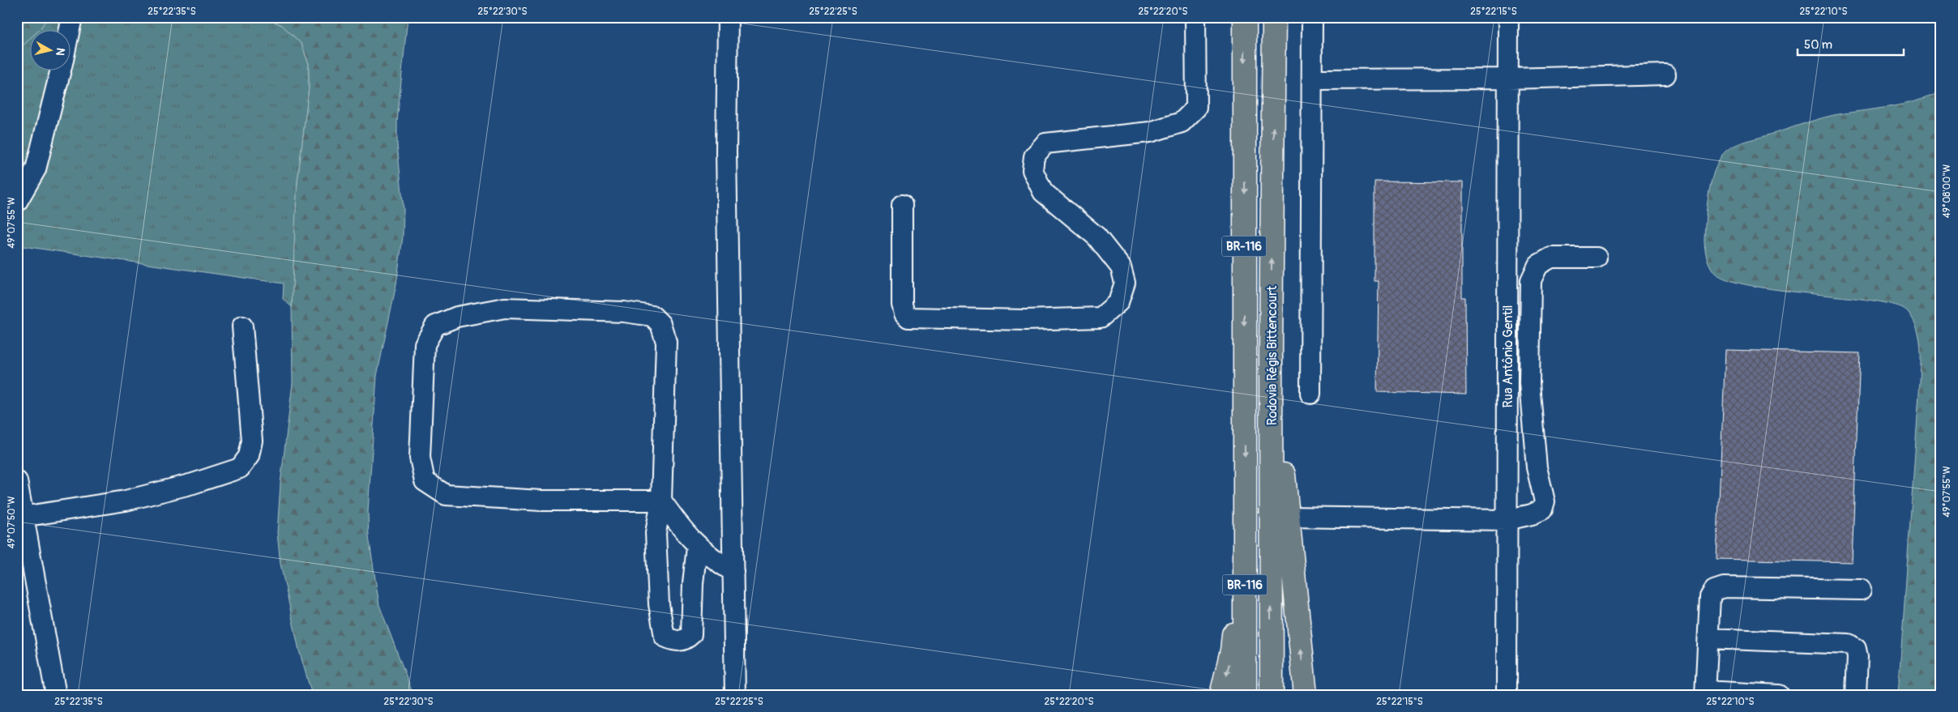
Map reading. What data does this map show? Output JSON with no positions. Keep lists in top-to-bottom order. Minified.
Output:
{"streets":{"highway":["BR-116","Rodovia Régis Bittencourt"],"street":["Rua Antônio Gentil"]},"scale_bar":"50 m","north":"right","coordinates":["25°22'35\"S","25°22'30\"S","25°22'25\"S","25°22'20\"S","25°22'15\"S","25°22'10\"S","49°08'00\"W","49°07'55\"W","49°07'50\"W"]}
